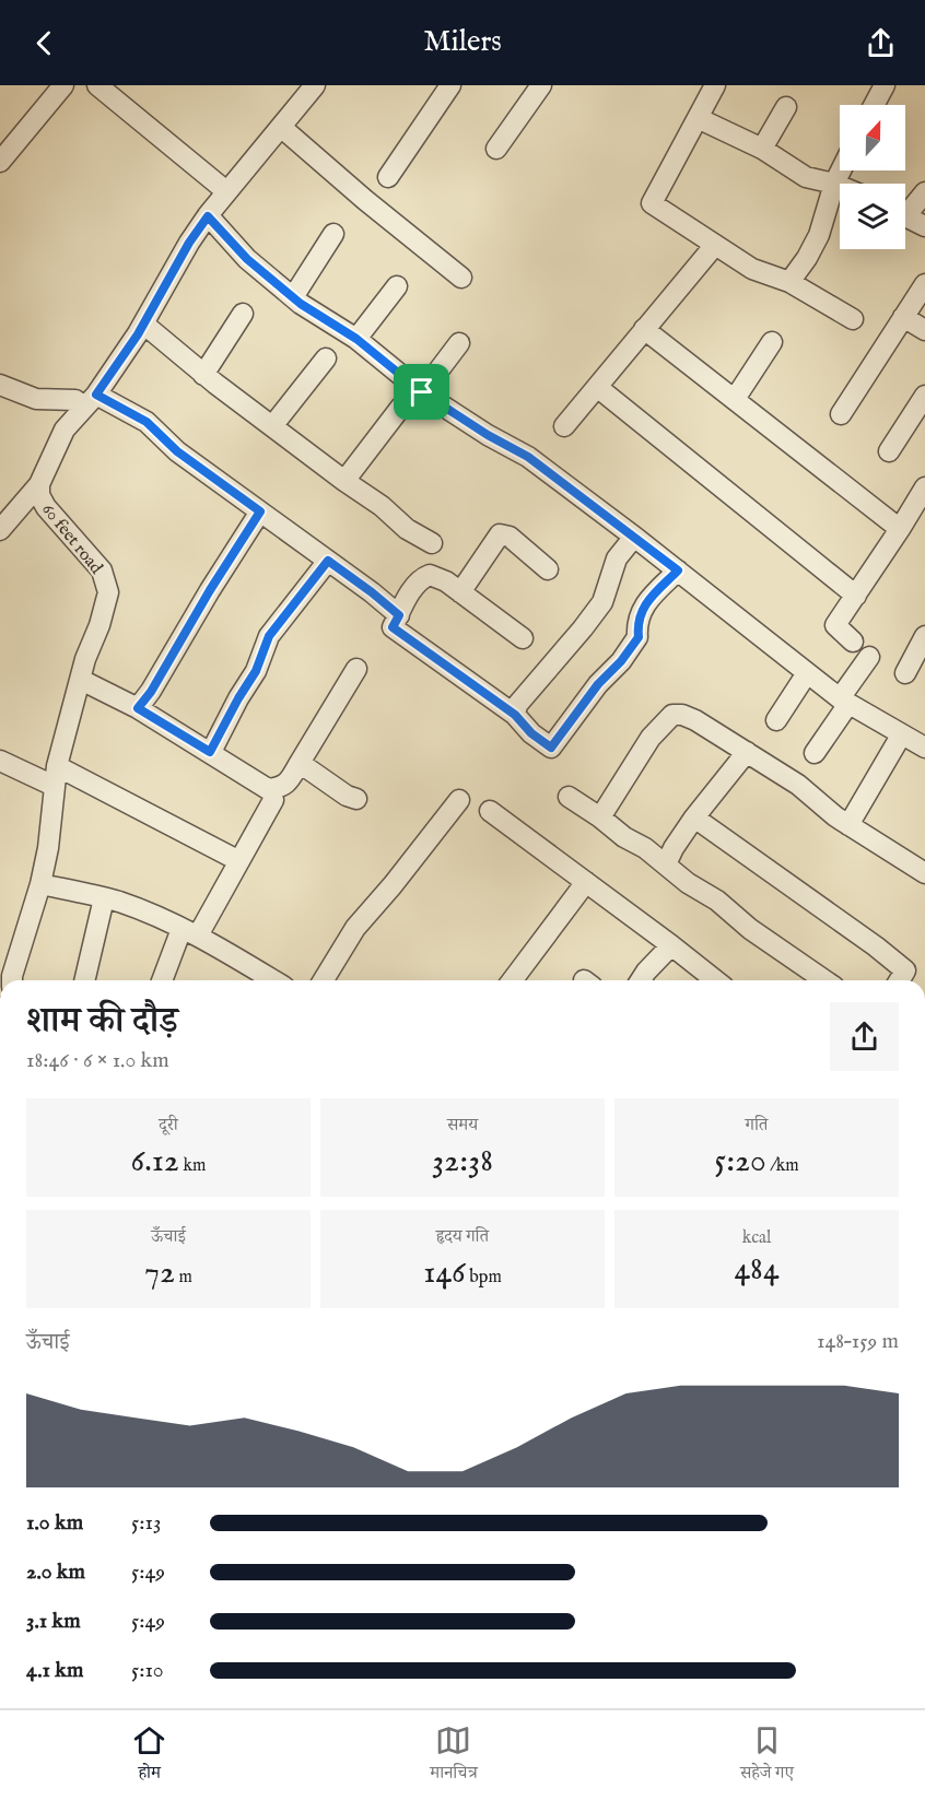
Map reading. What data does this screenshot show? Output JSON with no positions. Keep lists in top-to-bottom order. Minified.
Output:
{"streets":{"street":["60 feet road"]},"north":"top","page":{"header":"Milers","heading":["शाम की दौड़","18:46 · 6 × 1.0 km"],"stats":[["दूरी","6.12 km"],["समय","32:38"],["गति","5:20 /km"],["ऊँचाई","72 m"],["हृदय गति","146 bpm"],["kcal","484"]],"chart":["ऊँचाई","148–159 m"],"list":[{"name":"1.0 km","note":"5:13"},{"name":"2.0 km","note":"5:49"},{"name":"3.1 km","note":"5:49"},{"name":"4.1 km","note":"5:10"}],"tabs":["होम","मानचित्र","सहेजे गए"]}}
